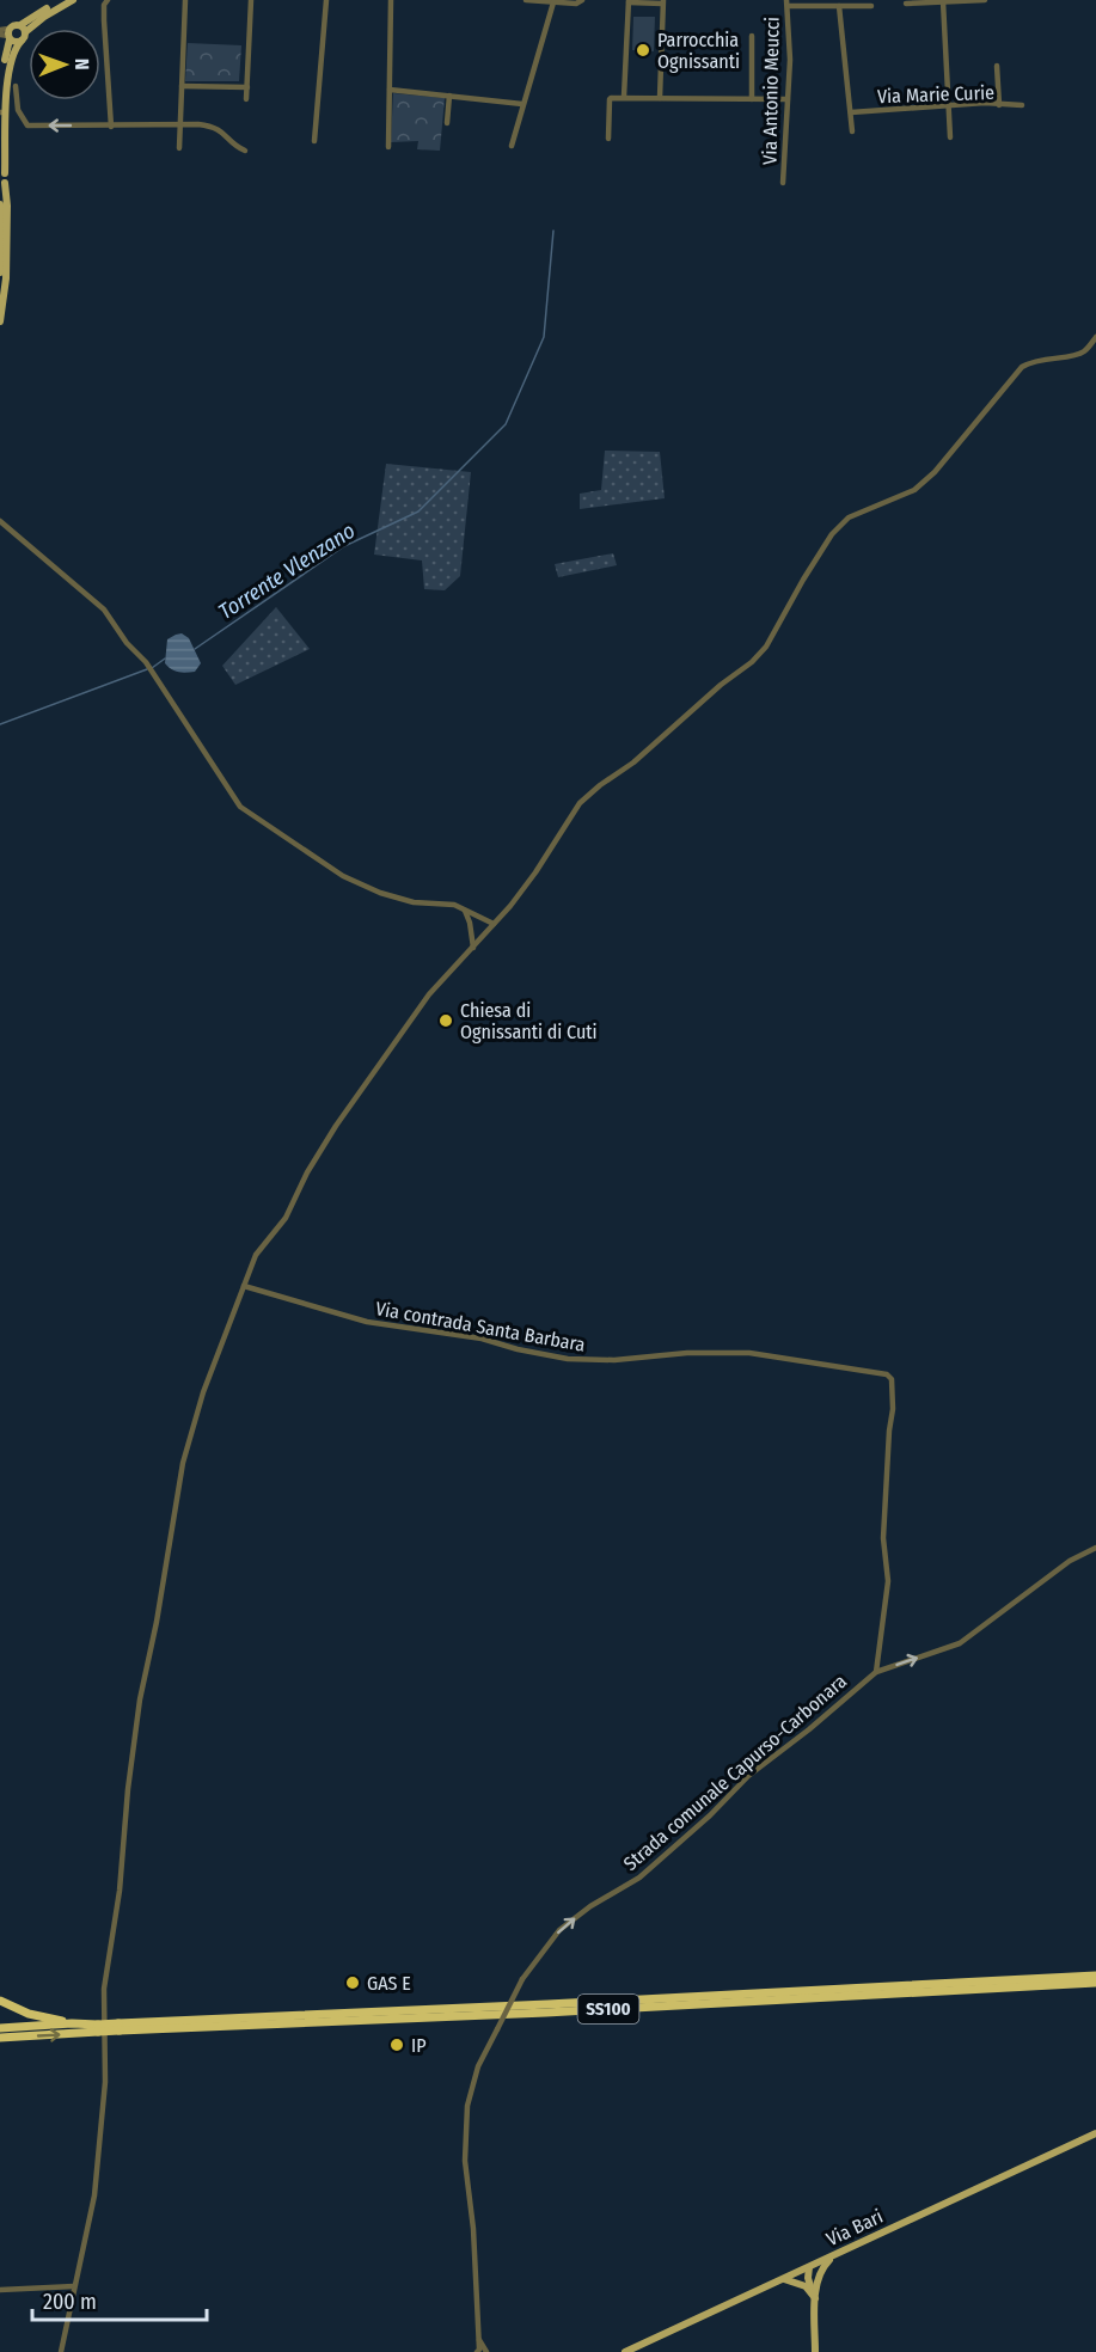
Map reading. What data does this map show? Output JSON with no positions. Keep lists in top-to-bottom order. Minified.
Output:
{"streets":{"highway":["SS100"],"main road":["Via Bari"],"street":["Via Antonio Meucci","Via Marie Curie","Via contrada Santa Barbara","Strada comunale Capurso-Carbonara"]},"crossings":[["Via contrada Santa Barbara","Strada comunale Capurso-Carbonara"]],"one_way":["Strada comunale Capurso-Carbonara"],"water":["Torrente Vlenzano"],"places":["Parrocchia Ognissanti","Chiesa di Ognissanti di Cuti","GAS E","IP"],"scale_bar":"200 m","north":"right"}
